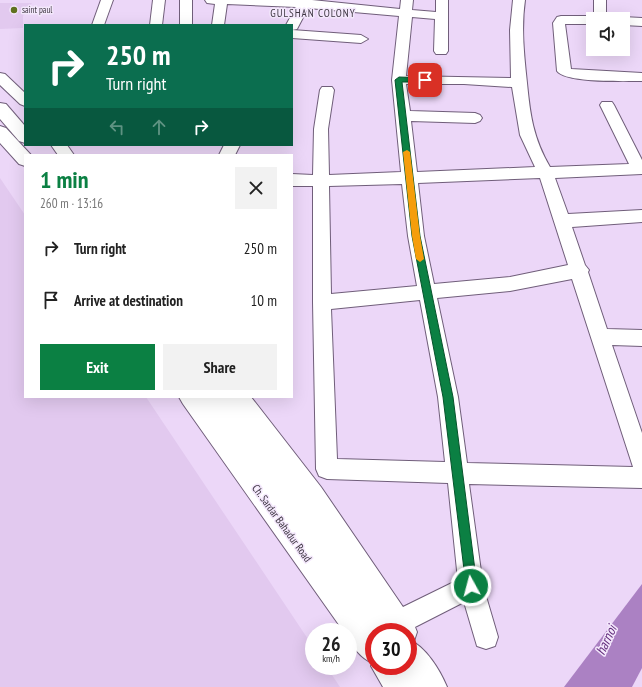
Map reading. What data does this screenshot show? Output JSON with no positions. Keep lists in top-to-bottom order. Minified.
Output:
{"streets":{"main road":["Ch. Sardar Bahadur Road"]},"districts":["GULSHAN COLONY"],"water":["harnoi"],"places":["saint paul"],"page":{"turn":["250 m","Turn right"],"heading":["1 min","260 m · 13:16"],"list":[{"name":"Turn right","value":"250 m"},{"name":"Arrive at destination","value":"10 m"}],"buttons":["Exit","Share"],"speed":"26 km/h","limit":"30"}}
